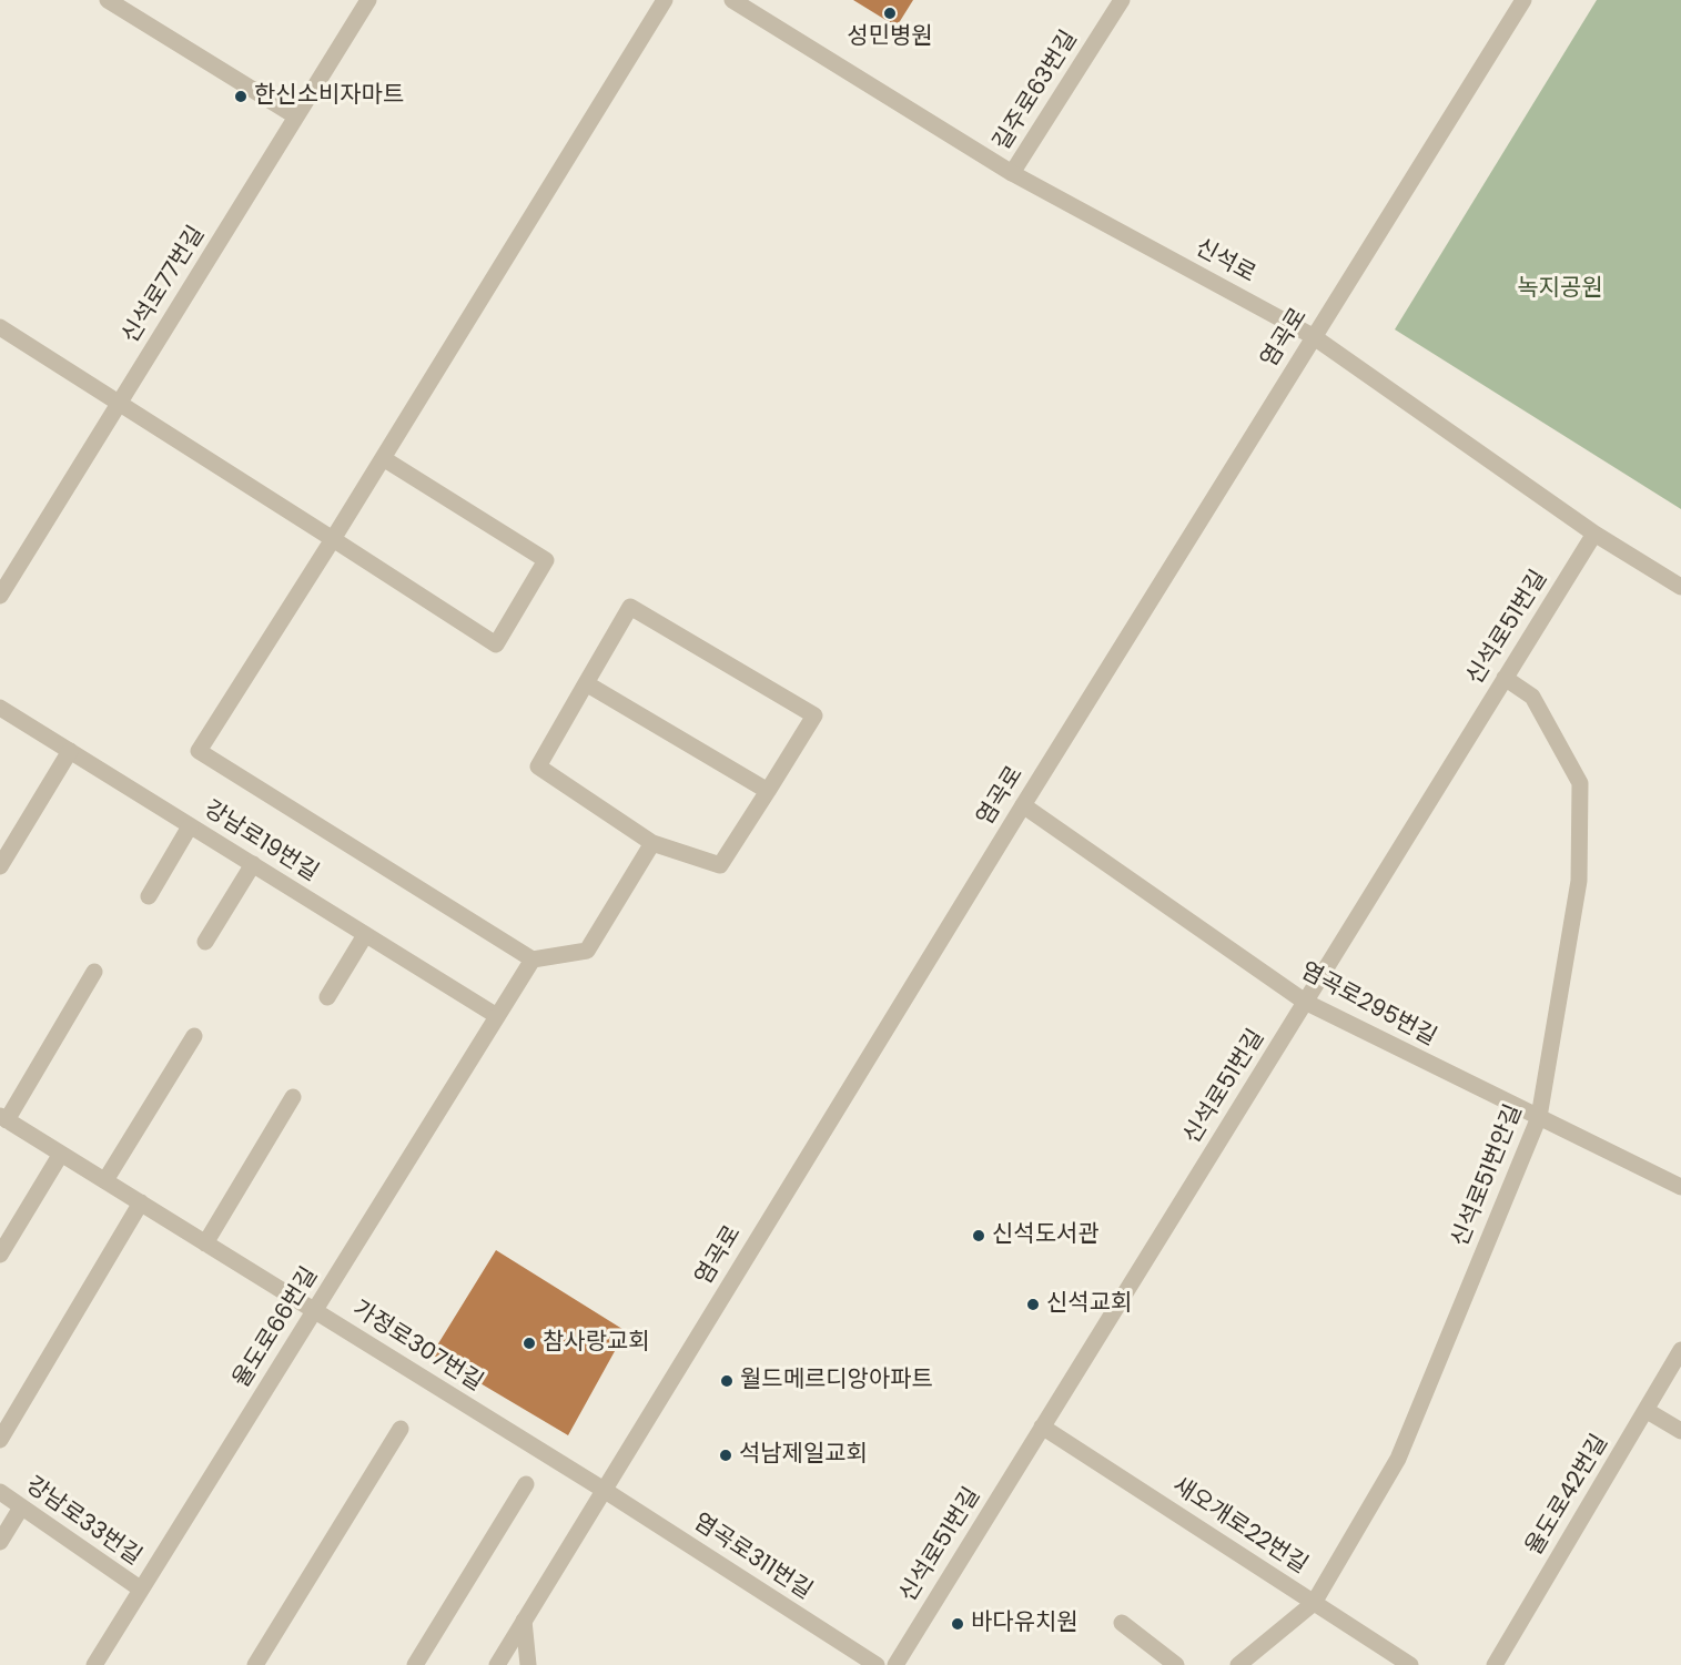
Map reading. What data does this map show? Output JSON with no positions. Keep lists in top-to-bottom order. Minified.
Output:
{"streets":{"street":["길주로63번길","신석로","신석로77번길","염곡로","신석로51번길","강남로19번길","염곡로295번길","신석로51번안길","율도로66번길","가정로307번길","율도로42번길","강남로33번길","새오개로22번길","염곡로311번길"]},"crossings":[["길주로63번길","신석로"],["신석로","염곡로"],["신석로","신석로51번길"],["염곡로","염곡로295번길"],["염곡로","가정로307번길"],["염곡로","염곡로311번길"],["신석로51번길","염곡로295번길"],["신석로51번길","신석로51번안길"],["신석로51번길","새오개로22번길"],["강남로19번길","율도로66번길"],["염곡로295번길","신석로51번안길"],["신석로51번안길","새오개로22번길"],["율도로66번길","가정로307번길"],["율도로66번길","강남로33번길"],["가정로307번길","염곡로311번길"]],"parks":["녹지공원"],"places":["성민병원","한신소비자마트","신석도서관","신석교회","참사랑교회","월드메르디앙아파트","석남제일교회","바다유치원"]}
